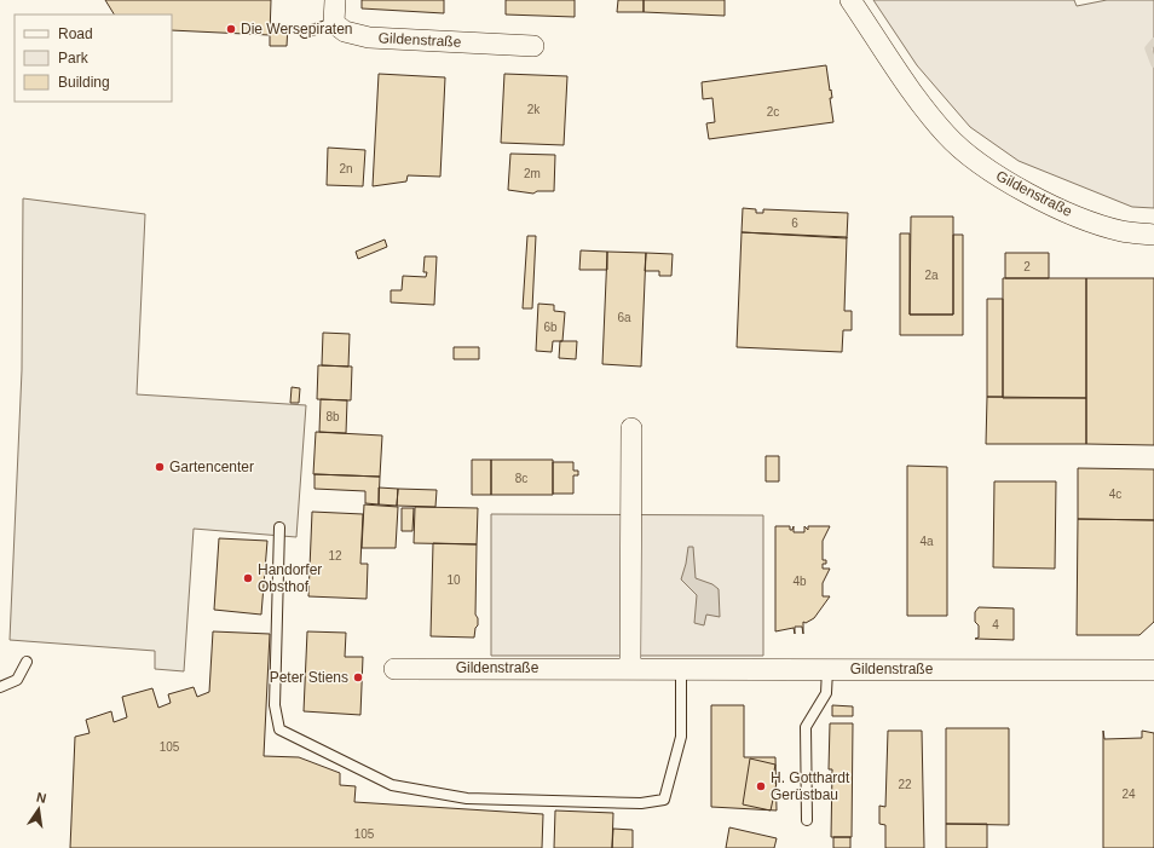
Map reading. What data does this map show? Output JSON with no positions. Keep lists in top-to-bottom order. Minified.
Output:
{"streets":{"street":["Gildenstraße"]},"places":["Die Wersepiraten","Gartencenter","Handorfer Obsthof","Peter Stiens","H. Gotthardt Gerüstbau"],"house_numbers":["2k","2c","2n","2m","6","2","2a","6a","6b","8b","8c","4c","4a","12","10","4b","4","105","22","24","105"],"legend":["Road","Park","Building"],"north":"top"}
